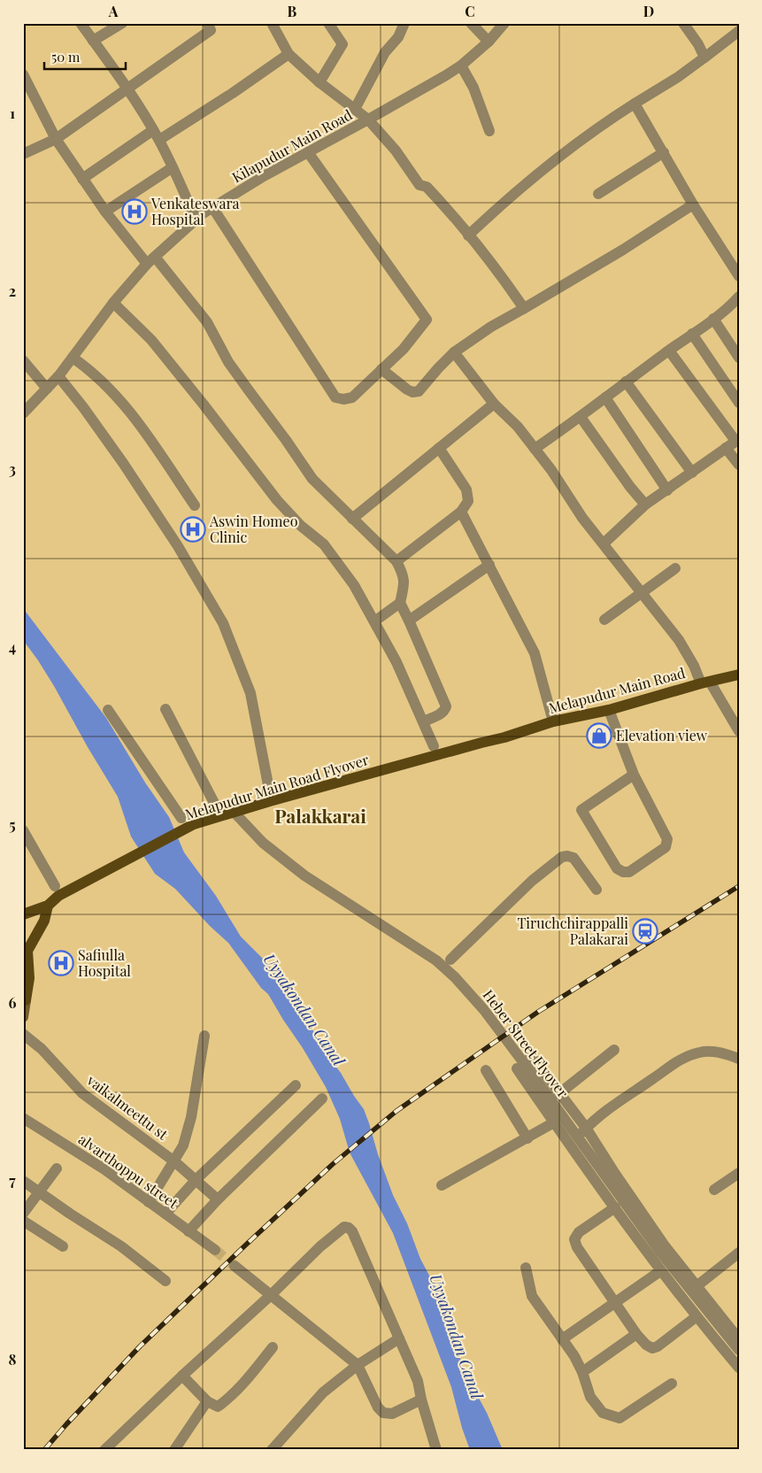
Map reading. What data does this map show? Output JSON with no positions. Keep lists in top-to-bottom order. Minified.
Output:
{"streets":{"main road":["Melapudur Main Road","Melapudur Main Road Flyover"],"street":["Kilapudur Main Road","Heber Street Flyover","vaikalmeettu st","alvarthoppu street"]},"crossings":[["Melapudur Main Road","Melapudur Main Road Flyover"],["Melapudur Main Road Flyover","Heber Street Flyover"]],"districts":["Palakkarai"],"water":["Uyyakondan Canal"],"places":{"hospital":["Venkateswara Hospital","Aswin Homeo Clinic","Safiulla Hospital"],"shop":["Elevation view"],"station":["Tiruchchirappalli Palakarai"]},"scale_bar":"50 m","grid":{"columns":["A","B","C","D"],"rows":["1","2","3","4","5","6","7","8"]}}
